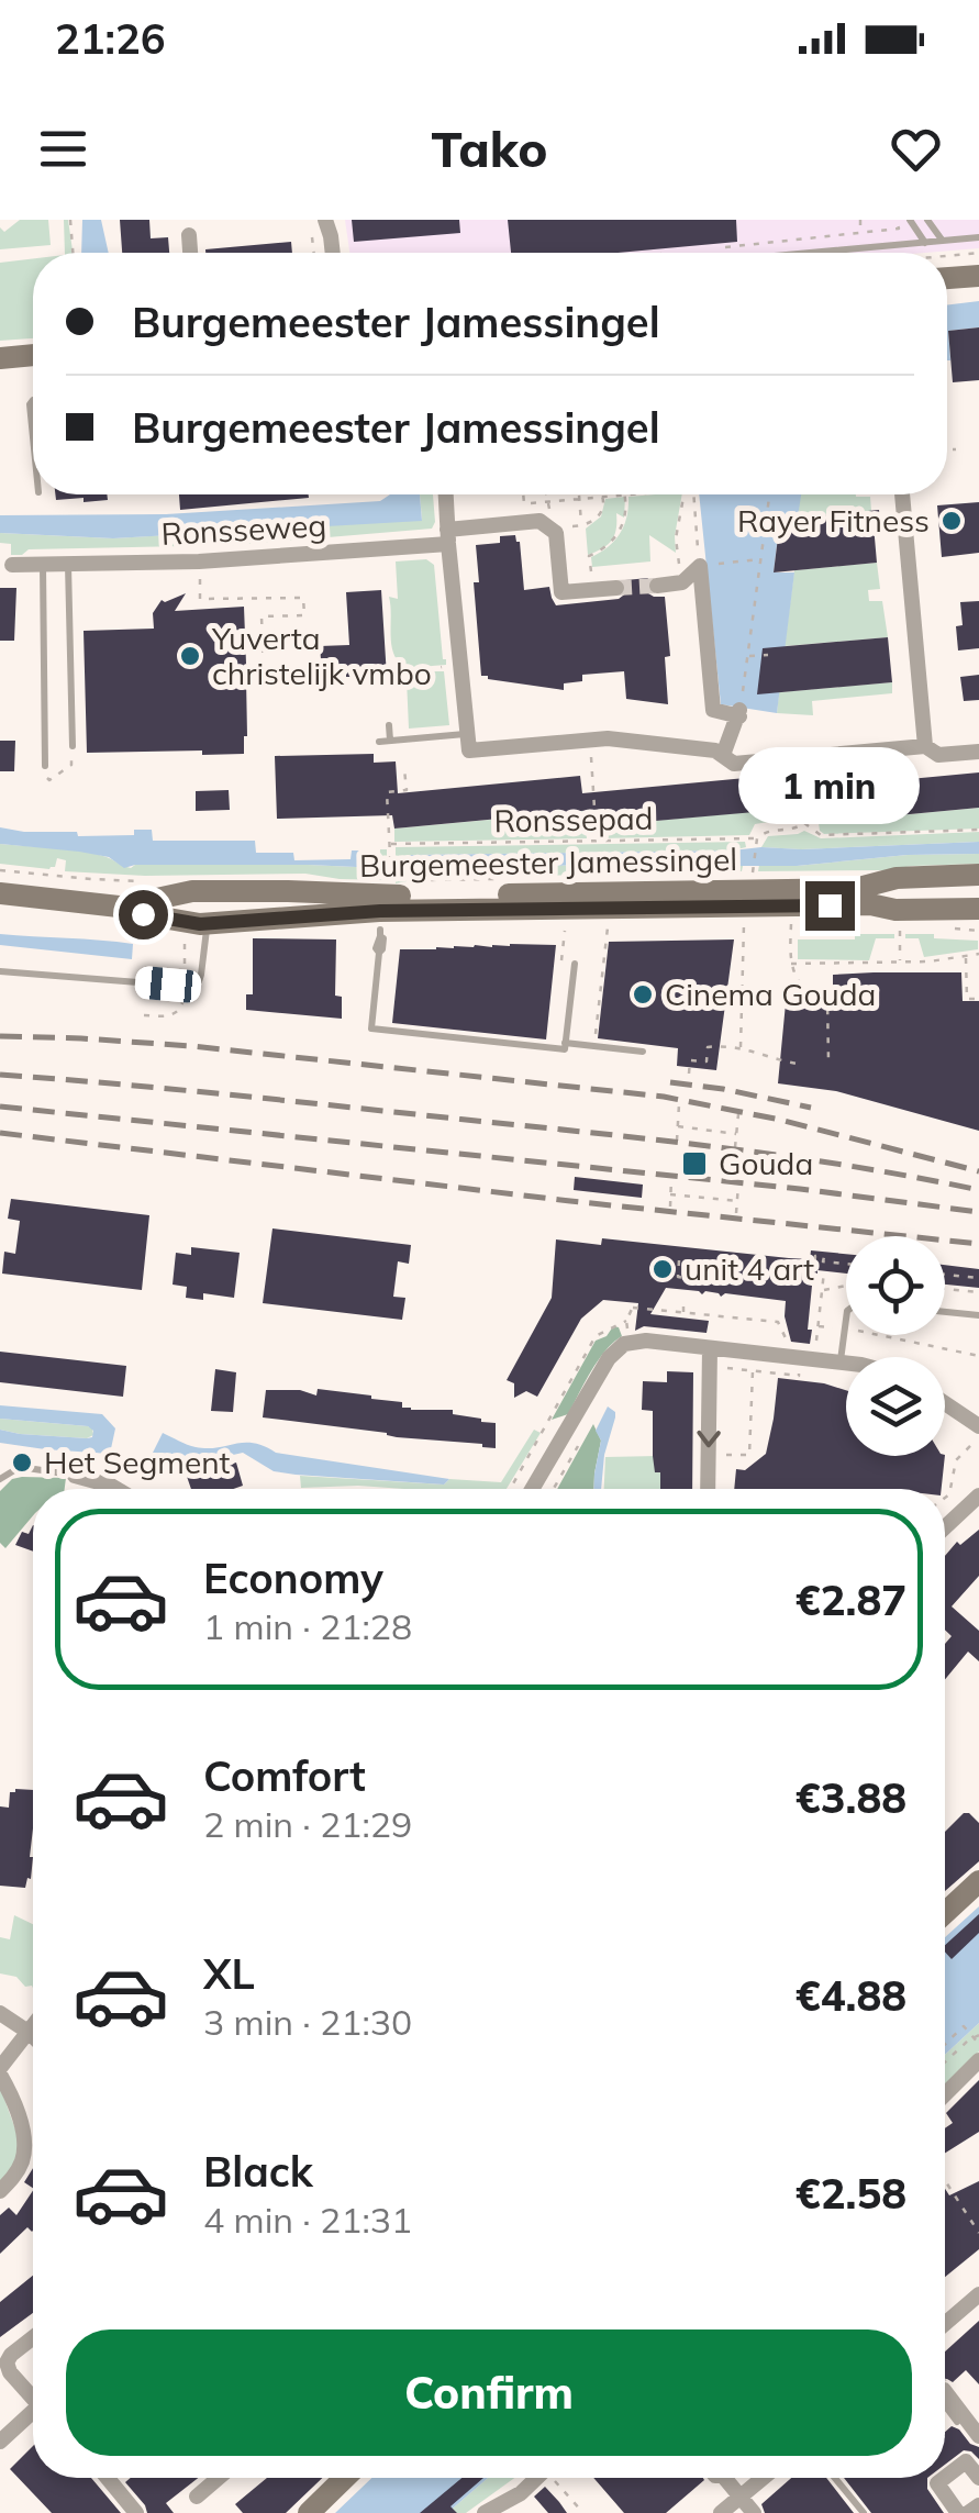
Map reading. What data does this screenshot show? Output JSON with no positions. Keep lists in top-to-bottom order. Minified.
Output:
{"streets":{"main road":["Burgemeester Jamessingel"],"street":["Ronsseweg"],"path":["Ronssepad"]},"places":{"other":["Rayer Fitness","Yuverta christelijk vmbo","Cinema Gouda","unit 4 art","Het Segment"],"transit":["Gouda"]},"page":{"status":"21:26","header":"Tako","banner":["Burgemeester Jamessingel","Burgemeester Jamessingel"],"bubble":"1 min","list":[{"name":"Economy","note":"1 min · 21:28","value":"€2.87"},{"name":"Comfort","note":"2 min · 21:29","value":"€3.88"},{"name":"XL","note":"3 min · 21:30","value":"€4.88"},{"name":"Black","note":"4 min · 21:31","value":"€2.58"}],"buttons":"Confirm"}}
